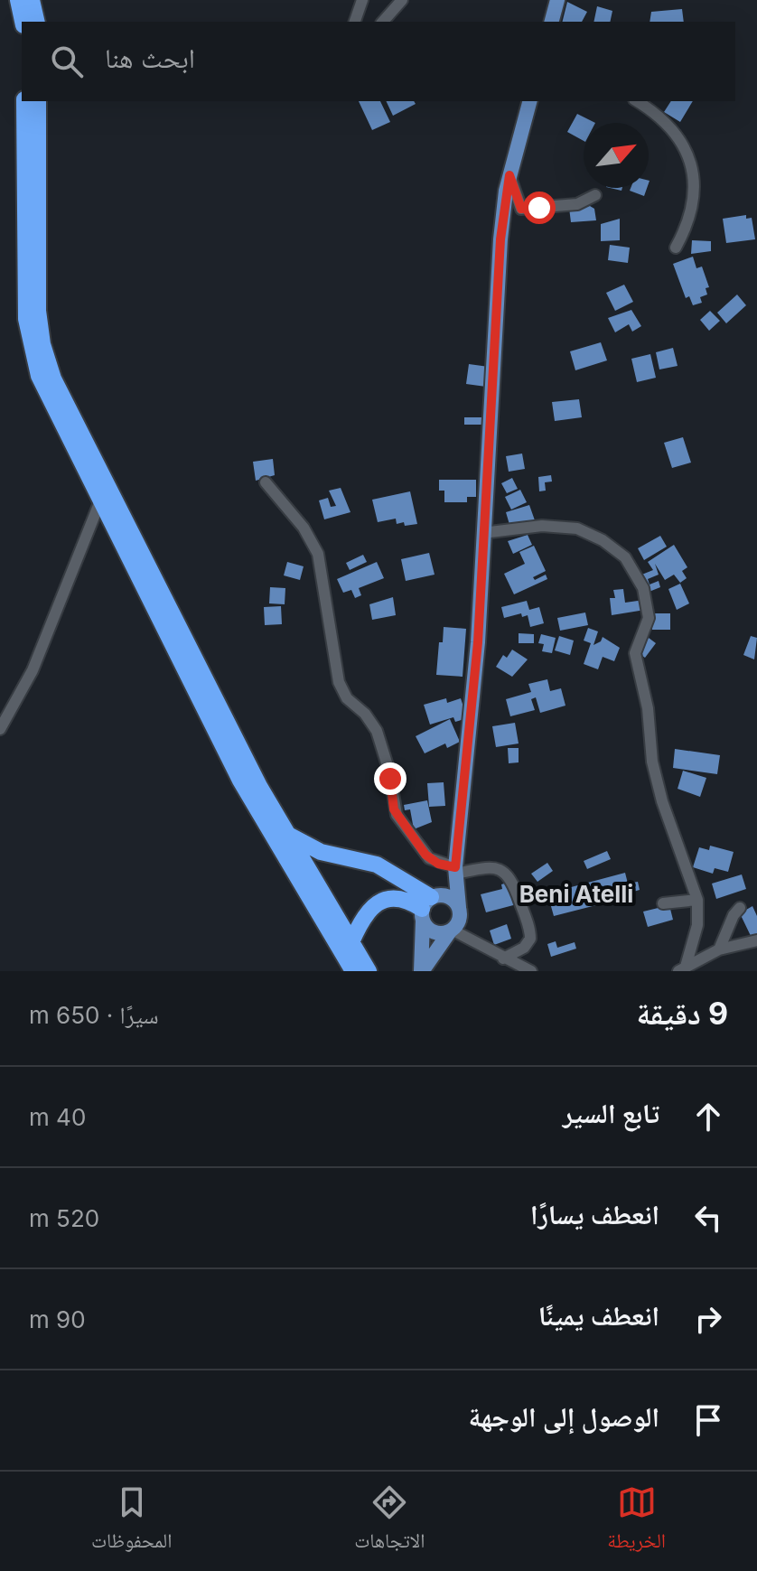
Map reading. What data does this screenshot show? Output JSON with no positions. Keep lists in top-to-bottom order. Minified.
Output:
{"districts":["Beni Atelli"],"north":"top right","page":{"search":"ابحث هنا","heading":["9 دقيقة","سيرًا · 650 m"],"list":[["تابع السير","40 m"],["انعطف يسارًا","520 m"],["انعطف يمينًا","90 m"],"الوصول إلى الوجهة"],"nav":["الخريطة","الاتجاهات","المحفوظات"]}}
